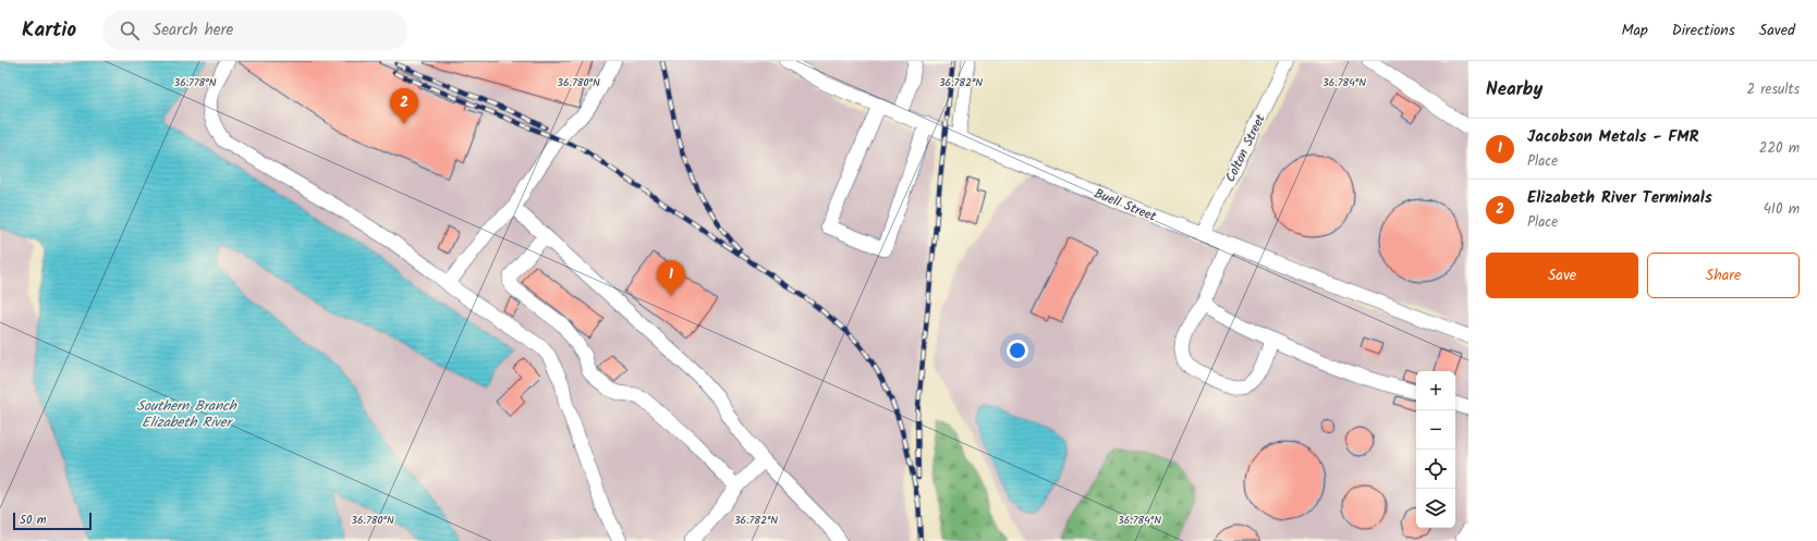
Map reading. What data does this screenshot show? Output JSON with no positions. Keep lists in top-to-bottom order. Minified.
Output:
{"streets":{"street":["Colton Street","Buell Street"]},"crossings":[["Colton Street","Buell Street"]],"water":["Southern Branch Elizabeth River"],"scale_bar":"50 m","page":{"header":"Kartio","search":"Search here","nav":["Map","Directions","Saved"],"heading":["Nearby","2 results"],"pins":["2","1"],"list":[{"mark":"1","name":"Jacobson Metals - FMR","note":"Place","value":"220 m"},{"mark":"2","name":"Elizabeth River Terminals","note":"Place","value":"410 m"}],"buttons":["Save","Share"],"map_buttons":["+","−"],"scale":"50 m"},"coordinates":["36.778°N","36.780°N","36.782°N","36.784°N"]}
